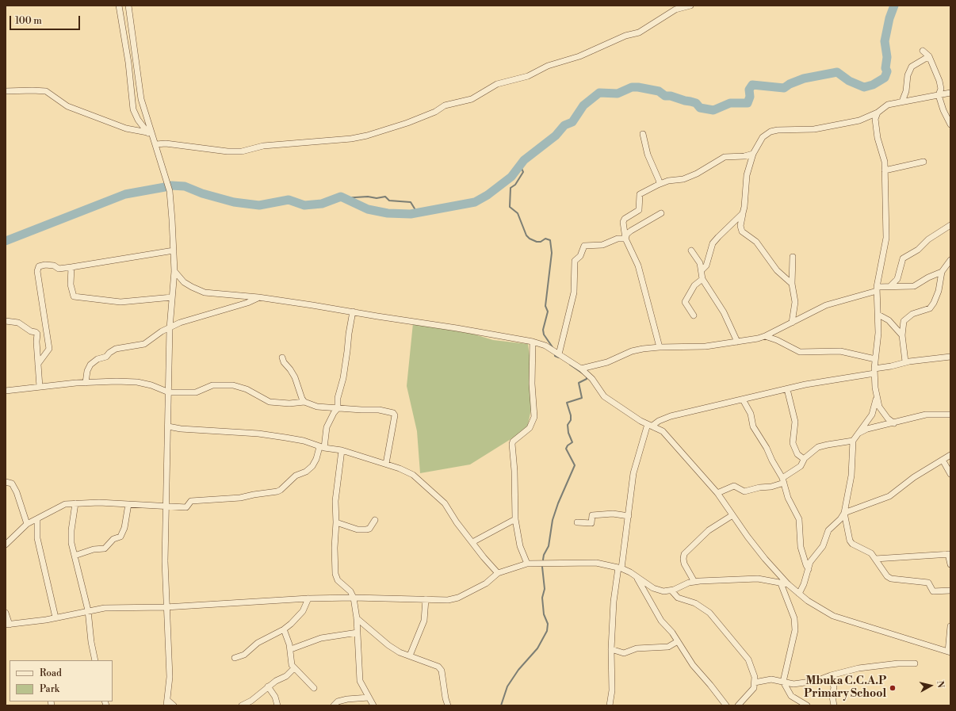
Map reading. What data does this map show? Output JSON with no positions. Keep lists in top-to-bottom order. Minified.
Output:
{"places":["Mbuka C.C.A.P Primary School"],"legend":["Road","Park"],"scale_bar":"100 m","north":"right"}
